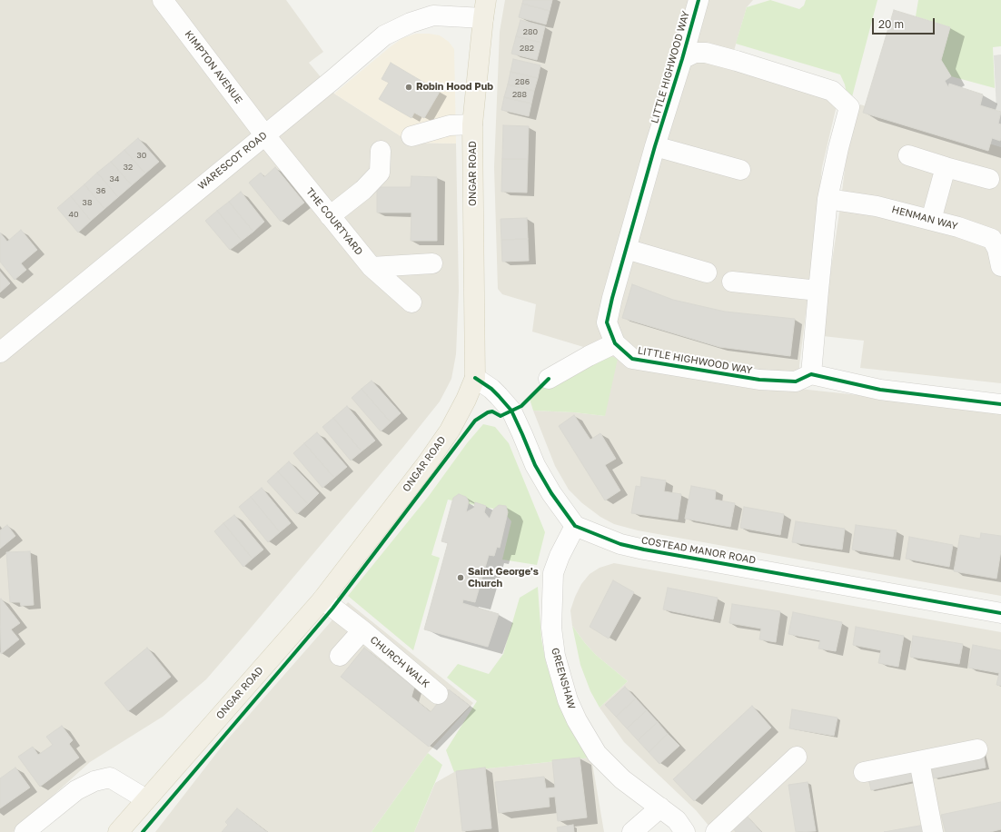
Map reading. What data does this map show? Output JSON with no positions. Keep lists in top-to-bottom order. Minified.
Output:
{"streets":{"main road":["ONGAR ROAD"],"street":["KIMPTON AVENUE","LITTLE HIGHWOOD WAY","WARESCOT ROAD","HENMAN WAY","THE COURTYARD","COSTEAD MANOR ROAD","CHURCH WALK","GREENSHAW"]},"crossings":[["KIMPTON AVENUE","WARESCOT ROAD"],["KIMPTON AVENUE","THE COURTYARD"],["LITTLE HIGHWOOD WAY","HENMAN WAY"],["WARESCOT ROAD","ONGAR ROAD"],["WARESCOT ROAD","THE COURTYARD"],["ONGAR ROAD","CHURCH WALK"],["COSTEAD MANOR ROAD","GREENSHAW"]],"places":["Robin Hood Pub","Saint George's Church"],"house_numbers":["280","282","286","288","30","32","34","36","38","40"],"scale_bar":"20 m"}
